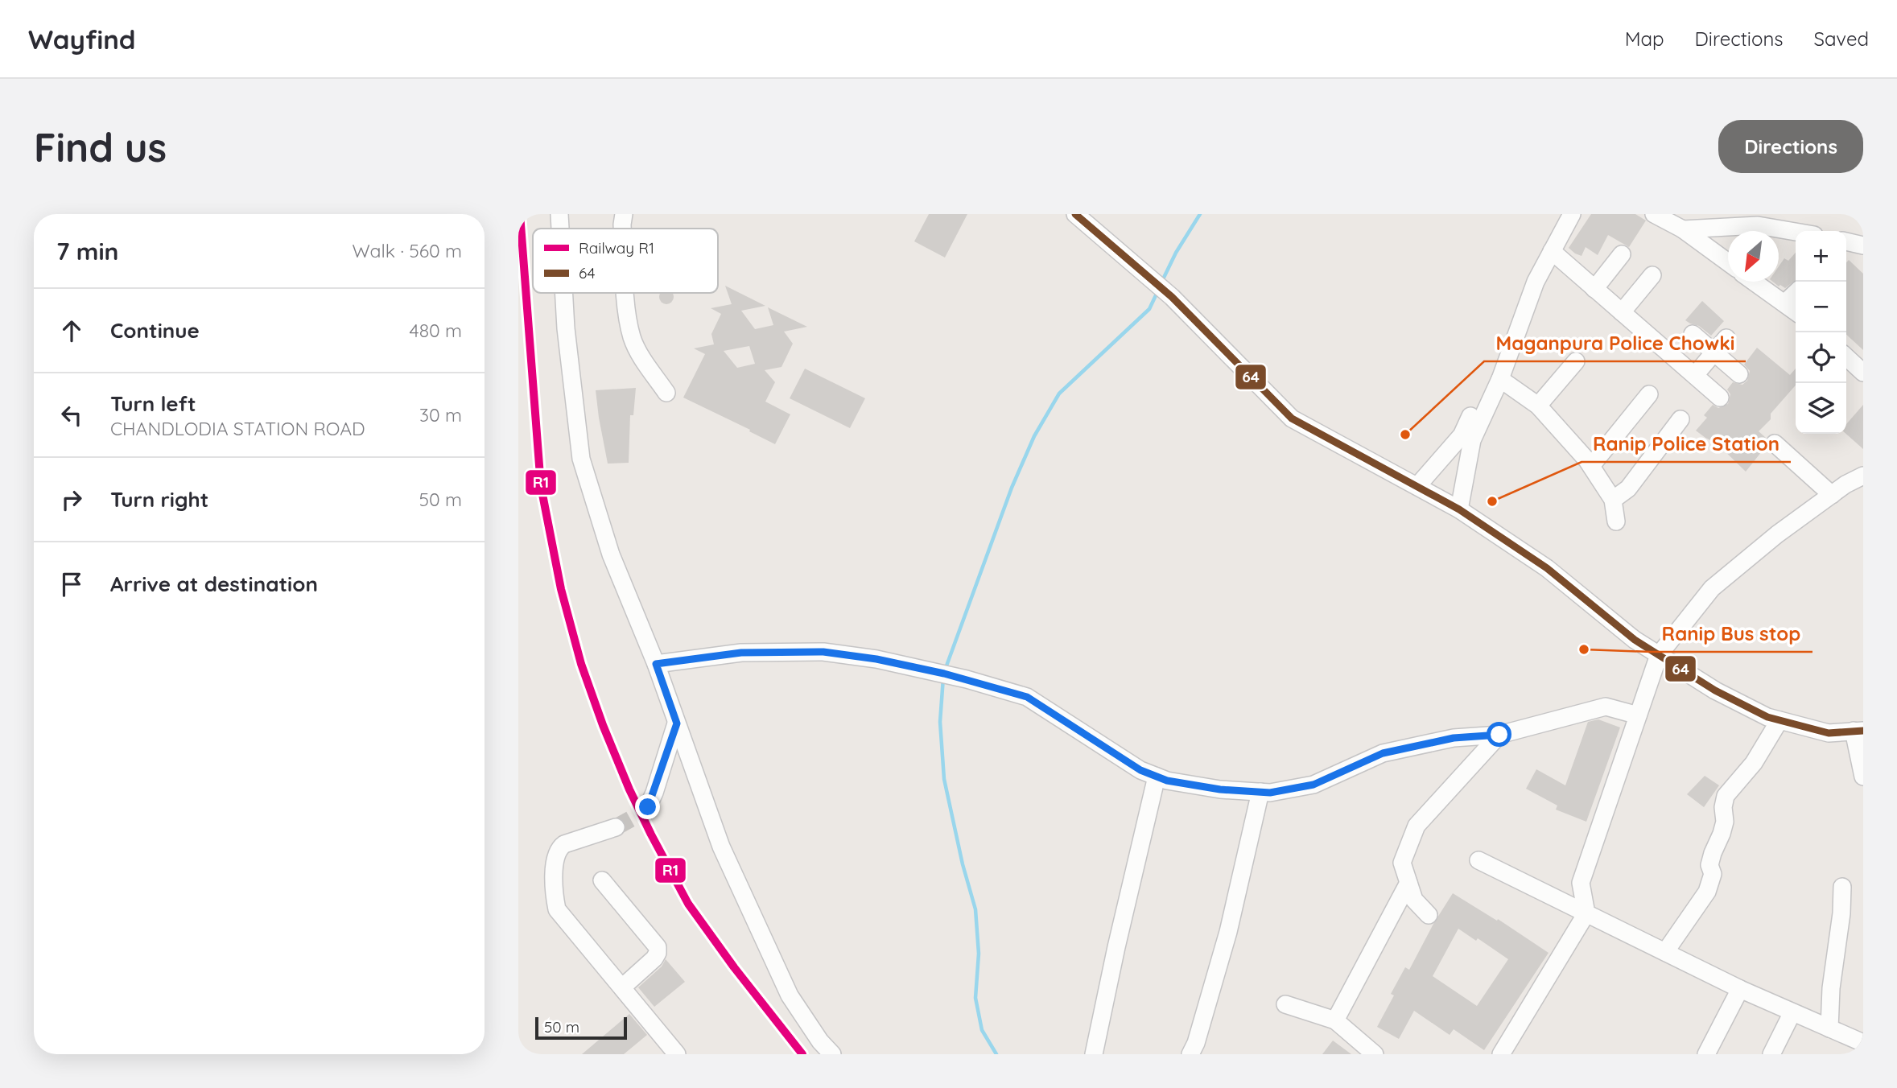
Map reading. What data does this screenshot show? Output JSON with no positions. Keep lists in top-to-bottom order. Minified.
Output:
{"places":["Maganpura Police Chowki","Ranip Police Station","Ranip Bus stop"],"lines":["rail line R1","transit line 64"],"legend":["Railway R1","64"],"scale_bar":"50 m","north":"bottom left","page":{"header":"Wayfind","nav":["Map","Directions","Saved"],"buttons":"Directions","title":"Find us","heading":["7 min","Walk · 560 m"],"map_buttons":["+","−"],"list":[["Continue","480 m"],["Turn left","CHANDLODIA STATION ROAD","30 m"],["Turn right","50 m"],"Arrive at destination"],"scale":"50 m"}}
